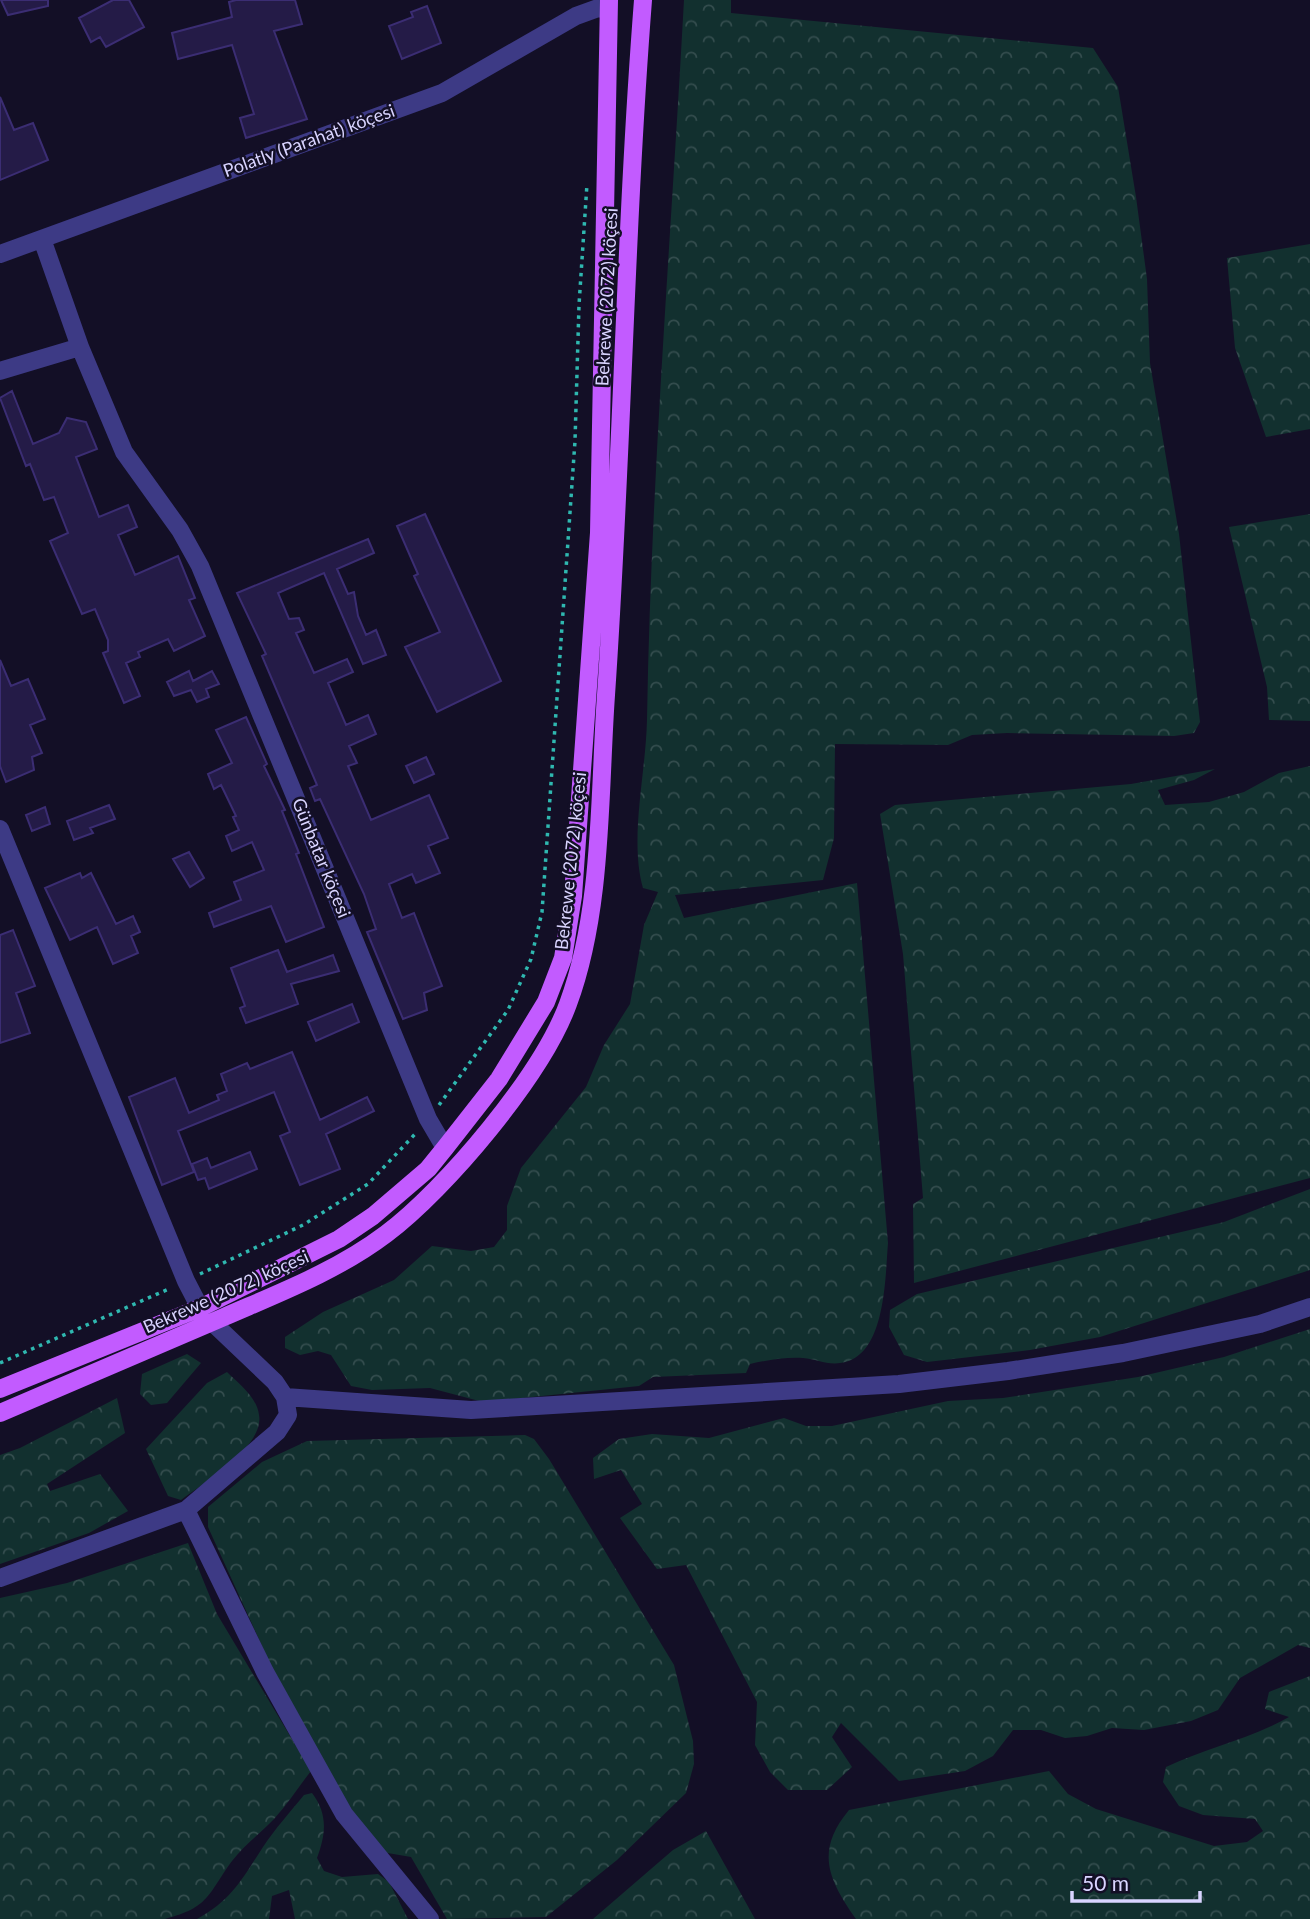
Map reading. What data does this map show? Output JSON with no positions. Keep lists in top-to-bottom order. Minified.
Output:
{"streets":{"main road":["Bekrewe (2072) köçesi"],"street":["Polatly (Parahat) köçesi","Günbatar köçesi"]},"crossings":[["Polatly (Parahat) köçesi","Bekrewe (2072) köçesi"],["Polatly (Parahat) köçesi","Günbatar köçesi"],["Bekrewe (2072) köçesi","Günbatar köçesi"]],"scale_bar":"50 m"}
